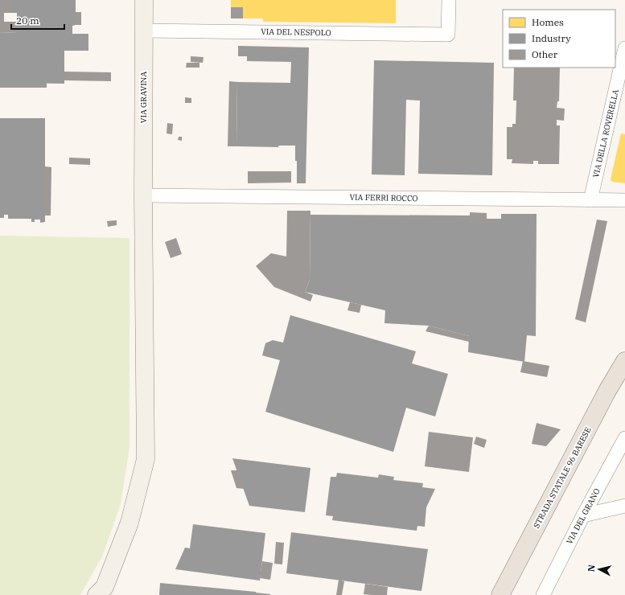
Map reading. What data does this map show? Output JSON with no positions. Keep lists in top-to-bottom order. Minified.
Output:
{"streets":{"main road":["VIA GRAVINA","STRADA STATALE 96 BARESE"],"street":["VIA DEL NESPOLO","VIA DELLA ROVERELLA","VIA FERRI ROCCO","VIA DEL GRANO"]},"crossings":[["VIA DEL NESPOLO","VIA GRAVINA"],["VIA GRAVINA","VIA FERRI ROCCO"],["VIA DELLA ROVERELLA","VIA FERRI ROCCO"]],"legend":["Homes","Industry","Other"],"scale_bar":"20 m","north":"left"}
